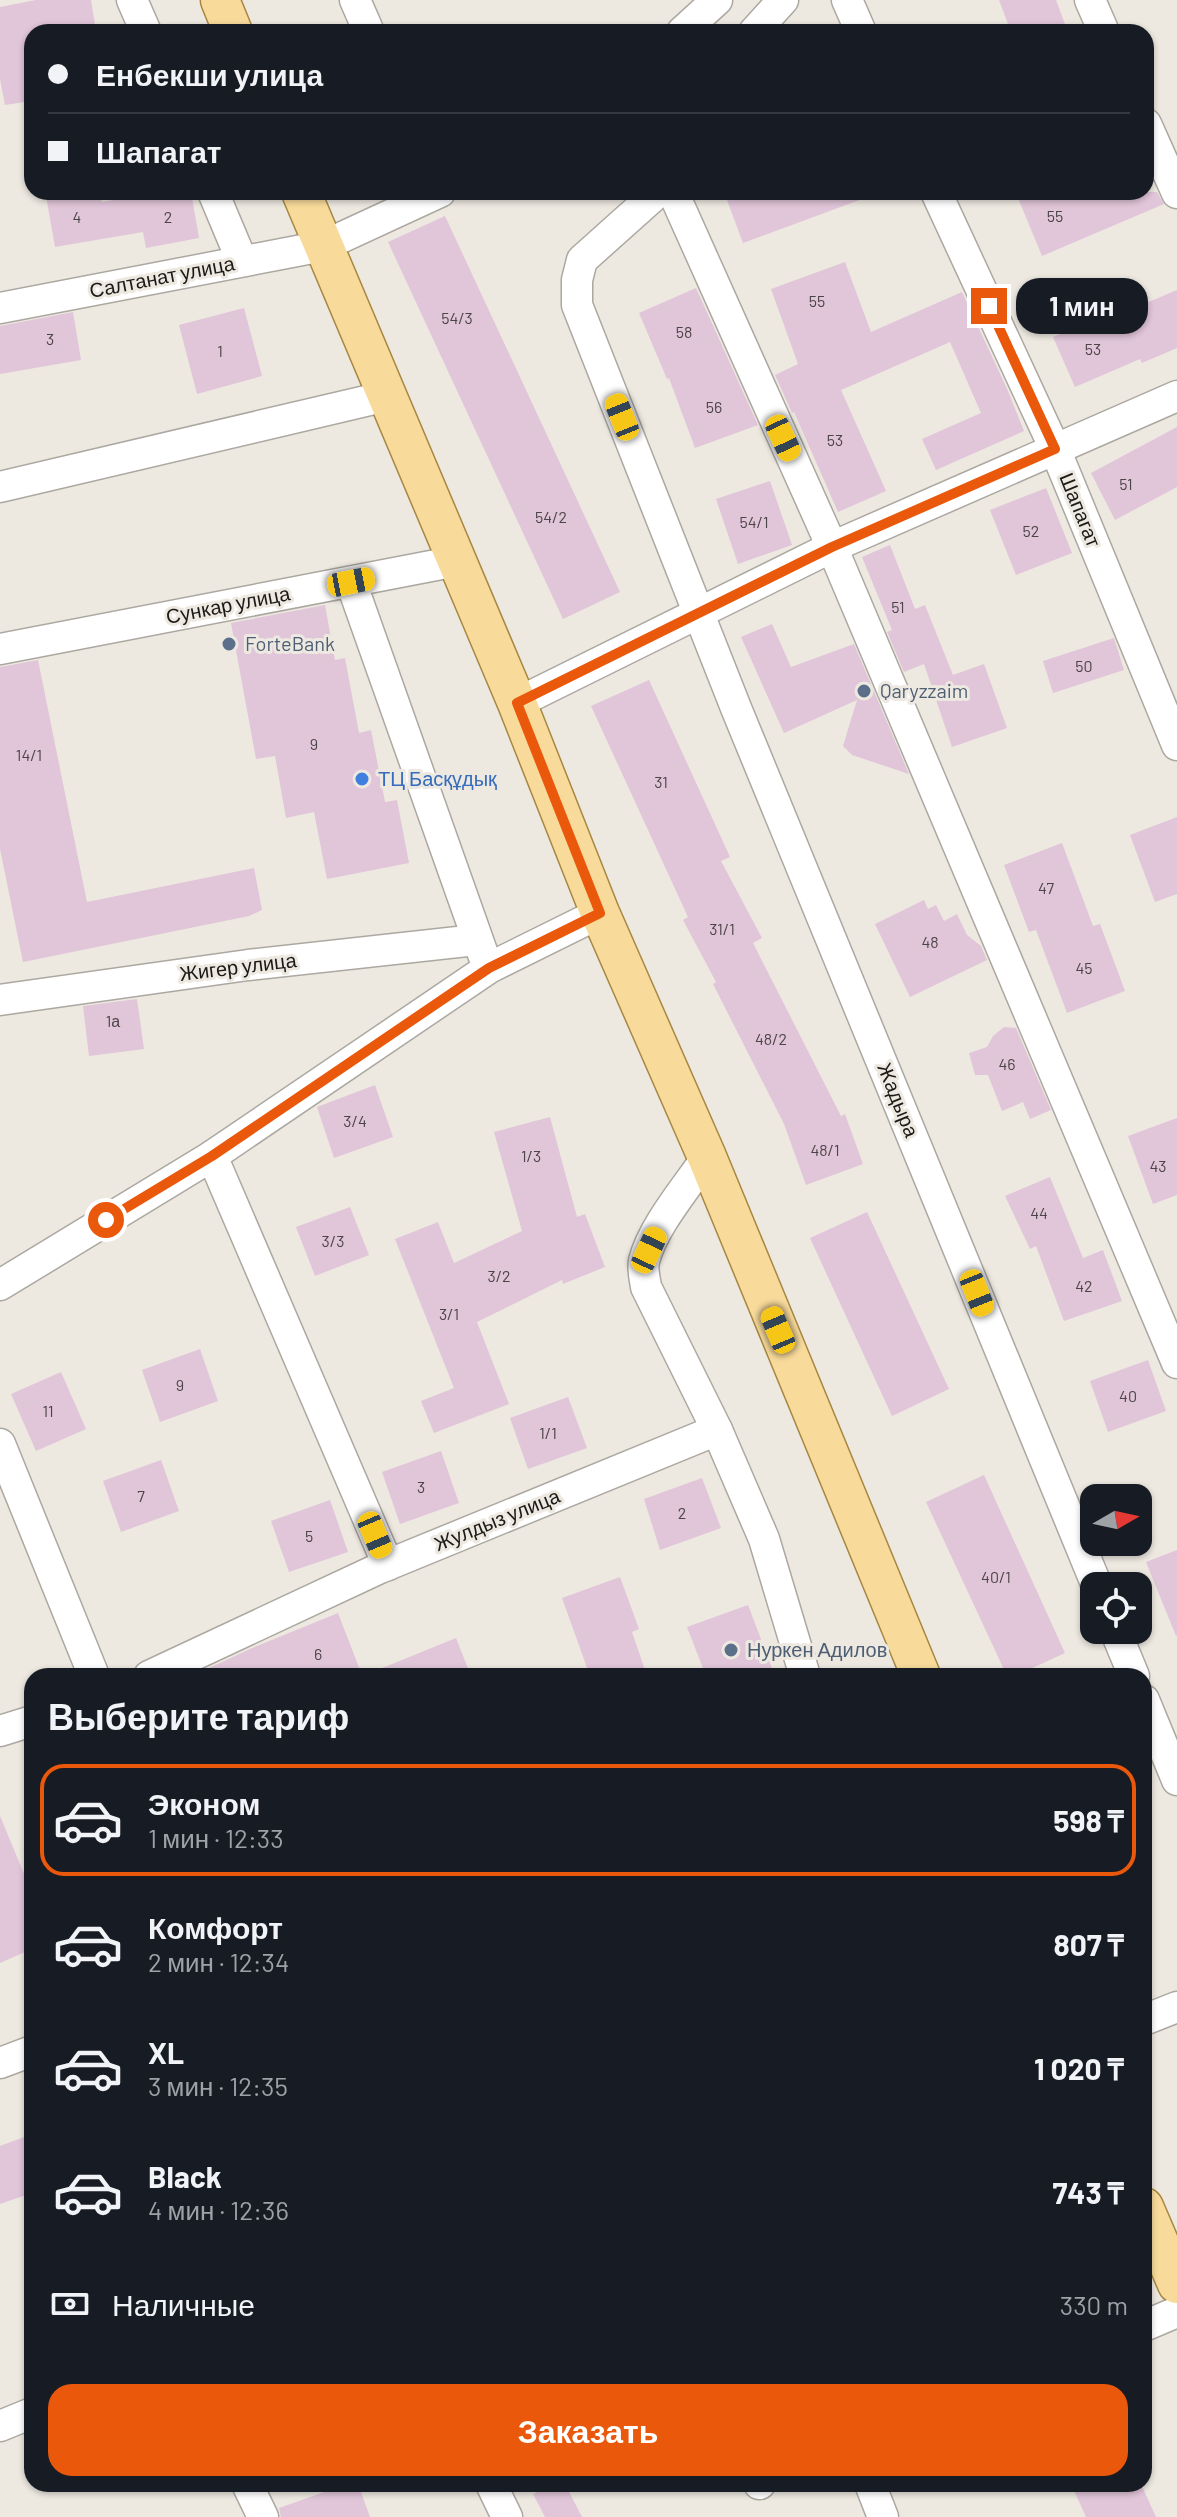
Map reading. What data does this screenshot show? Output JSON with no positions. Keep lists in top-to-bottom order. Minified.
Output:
{"streets":{"street":["Салтанат улица","Шапагат","Сункар улица","Жигер улица","Жадыра","Жулдыз улица"]},"places":["ForteBank","Qaryzzaim","ТЦ Басқұдық","Нуркен Адилов"],"house_numbers":["55","4","2","55","54/3","58","3","53","1","56","53","51","54/2","54/1","52","51","50","9","14/1","31","47","31/1","48","45","1а","48/2","46","3/4","48/1","1/3","43","44","3/3","3/2","42","3/1","9","40","11","1/1","3","7","2","5","40/1","6"],"north":"right","page":{"banner":["Енбекши улица","Шапагат"],"bubble":"1 мин","heading":"Выберите тариф","list":[{"name":"Эконом","note":"1 мин · 12:33","value":"598 ₸"},{"name":"Комфорт","note":"2 мин · 12:34","value":"807 ₸"},{"name":"XL","note":"3 мин · 12:35","value":"1 020 ₸"},{"name":"Black","note":"4 мин · 12:36","value":"743 ₸"}],"pay":["Наличные","330 m"],"buttons":"Заказать"}}
